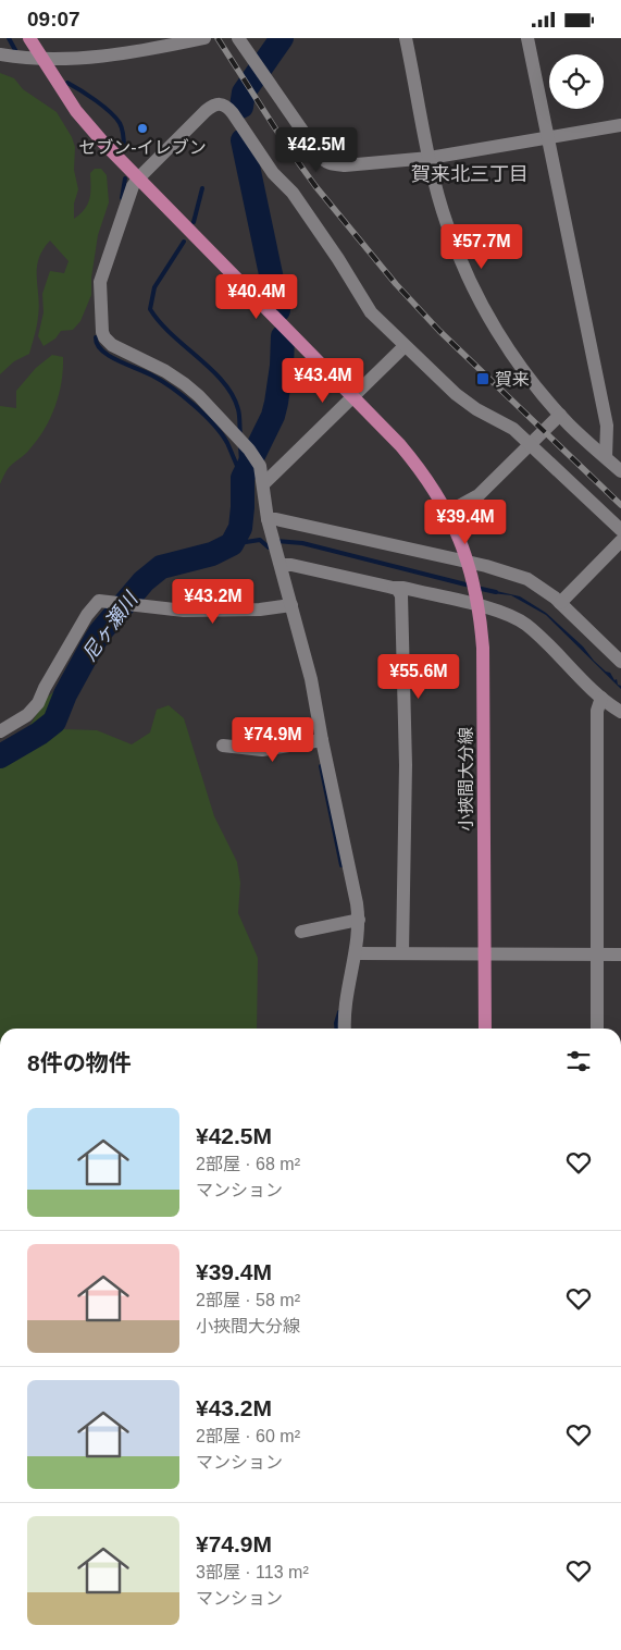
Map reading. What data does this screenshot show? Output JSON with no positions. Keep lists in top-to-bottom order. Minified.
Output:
{"streets":{"main road":["小挾間大分線"]},"districts":["賀来北三丁目"],"water":["尼ヶ瀬川"],"places":{"other":["セブン-イレブン"],"transit":["賀来"]},"page":{"status":"09:07","price":["¥42.5M","¥57.7M","¥40.4M","¥43.4M","¥39.4M","¥43.2M","¥55.6M","¥74.9M"],"heading":"8件の物件","list":[{"name":"¥42.5M","note":"2部屋 · 68 m² · マンション"},{"name":"¥39.4M","note":"2部屋 · 58 m² · 小挾間大分線"},{"name":"¥43.2M","note":"2部屋 · 60 m² · マンション"},{"name":"¥74.9M","note":"3部屋 · 113 m² · マンション"}]}}
